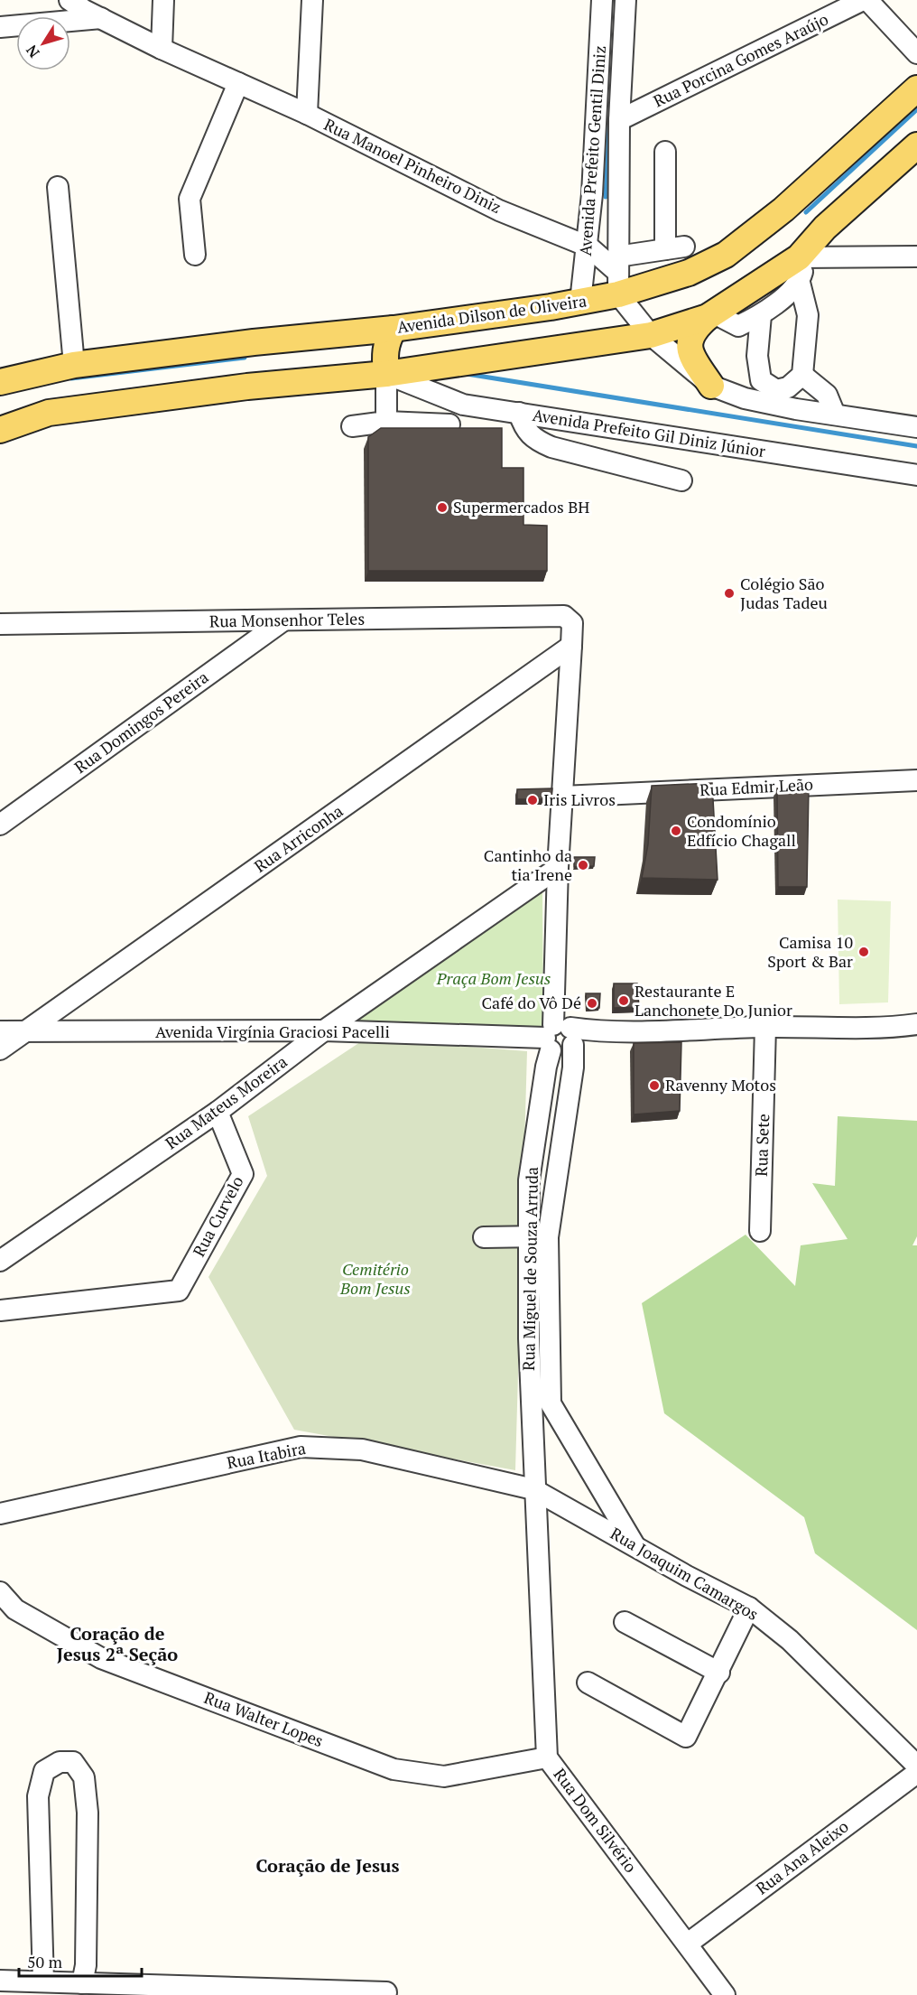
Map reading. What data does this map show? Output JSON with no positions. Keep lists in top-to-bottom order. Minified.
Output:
{"streets":{"main road":["Avenida Dilson de Oliveira"],"street":["Rua Porcina Gomes Araújo","Avenida Prefeito Gentil Diniz","Rua Manoel Pinheiro Diniz","Avenida Prefeito Gil Diniz Júnior","Rua Monsenhor Teles","Rua Domingos Pereira","Rua Edmir Leão","Rua Arriconha","Avenida Virgínia Graciosi Pacelli","Rua Mateus Moreira","Rua Sete","Rua Curvelo","Rua Miguel de Souza Arruda","Rua Itabira","Rua Joaquim Camargos","Rua Walter Lopes","Rua Dom Silvério","Rua Ana Aleixo"]},"crossings":[["Rua Porcina Gomes Araújo","Avenida Prefeito Gentil Diniz"],["Avenida Prefeito Gentil Diniz","Rua Manoel Pinheiro Diniz"],["Avenida Prefeito Gentil Diniz","Avenida Dilson de Oliveira"],["Rua Manoel Pinheiro Diniz","Avenida Dilson de Oliveira"],["Rua Monsenhor Teles","Rua Domingos Pereira"],["Rua Monsenhor Teles","Rua Miguel de Souza Arruda"],["Rua Edmir Leão","Rua Miguel de Souza Arruda"],["Rua Arriconha","Avenida Virgínia Graciosi Pacelli"],["Rua Arriconha","Rua Miguel de Souza Arruda"],["Avenida Virgínia Graciosi Pacelli","Rua Mateus Moreira"],["Avenida Virgínia Graciosi Pacelli","Rua Sete"],["Avenida Virgínia Graciosi Pacelli","Rua Miguel de Souza Arruda"],["Rua Mateus Moreira","Rua Curvelo"],["Rua Mateus Moreira","Rua Miguel de Souza Arruda"],["Rua Miguel de Souza Arruda","Rua Itabira"],["Rua Miguel de Souza Arruda","Rua Joaquim Camargos"],["Rua Miguel de Souza Arruda","Rua Dom Silvério"],["Rua Itabira","Rua Joaquim Camargos"],["Rua Itabira","Rua Dom Silvério"],["Rua Joaquim Camargos","Rua Dom Silvério"],["Rua Walter Lopes","Rua Dom Silvério"],["Rua Dom Silvério","Rua Ana Aleixo"]],"districts":["Coração de Jesus 2ª Seção","Coração de Jesus"],"parks":["Praça Bom Jesus","Cemitério Bom Jesus"],"places":["Supermercados BH","Colégio São Judas Tadeu","Iris Livros","Condomínio Edfício Chagall","Cantinho da tia Irene","Camisa 10 Sport & Bar","Restaurante E Lanchonete Do Junior","Café do Vô Dé","Ravenny Motos"],"scale_bar":"50 m","north":"bottom left"}
